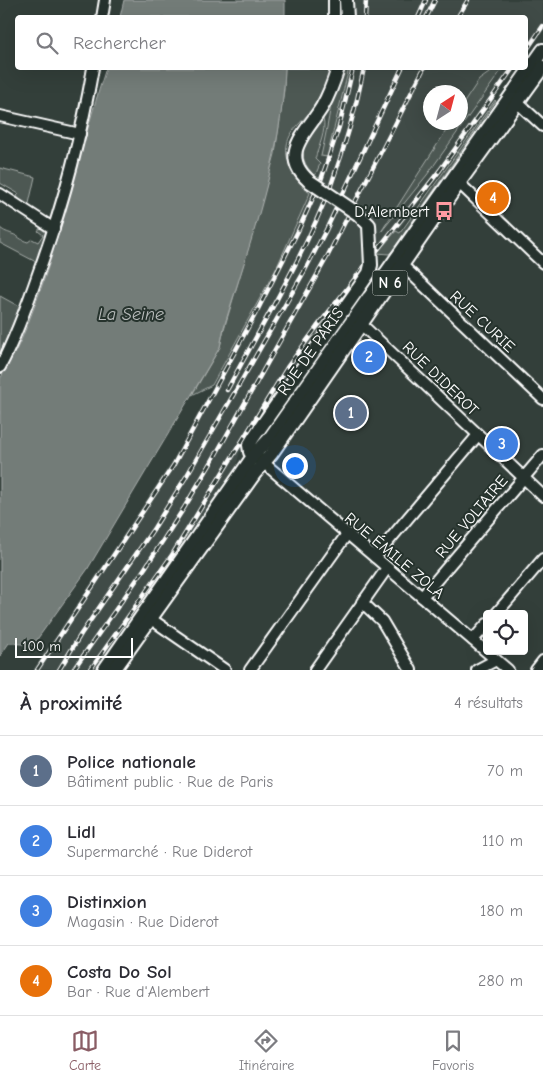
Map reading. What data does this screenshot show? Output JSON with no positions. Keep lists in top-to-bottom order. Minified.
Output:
{"streets":{"main road":["N 6","RUE DE PARIS"],"street":["RUE CURIE","RUE DIDEROT","RUE VOLTAIRE","RUE ÉMILE ZOLA"]},"crossings":[["N 6","RUE DE PARIS"],["RUE CURIE","RUE DE PARIS"],["RUE DE PARIS","RUE DIDEROT"],["RUE DE PARIS","RUE ÉMILE ZOLA"],["RUE DIDEROT","RUE VOLTAIRE"],["RUE VOLTAIRE","RUE ÉMILE ZOLA"]],"water":["La Seine"],"places":{"bus stop":["D'Alembert"]},"scale_bar":"100 m","north":"top right","page":{"search":"Rechercher","pins":["4","2","1","3"],"scale":"100 m","heading":["À proximité","4 résultats"],"list":[{"mark":"1","name":"Police nationale","note":"Bâtiment public · Rue de Paris","value":"70 m"},{"mark":"2","name":"Lidl","note":"Supermarché · Rue Diderot","value":"110 m"},{"mark":"3","name":"Distinxion","note":"Magasin · Rue Diderot","value":"180 m"},{"mark":"4","name":"Costa Do Sol","note":"Bar · Rue d'Alembert","value":"280 m"}],"nav":["Carte","Itinéraire","Favoris"]}}
